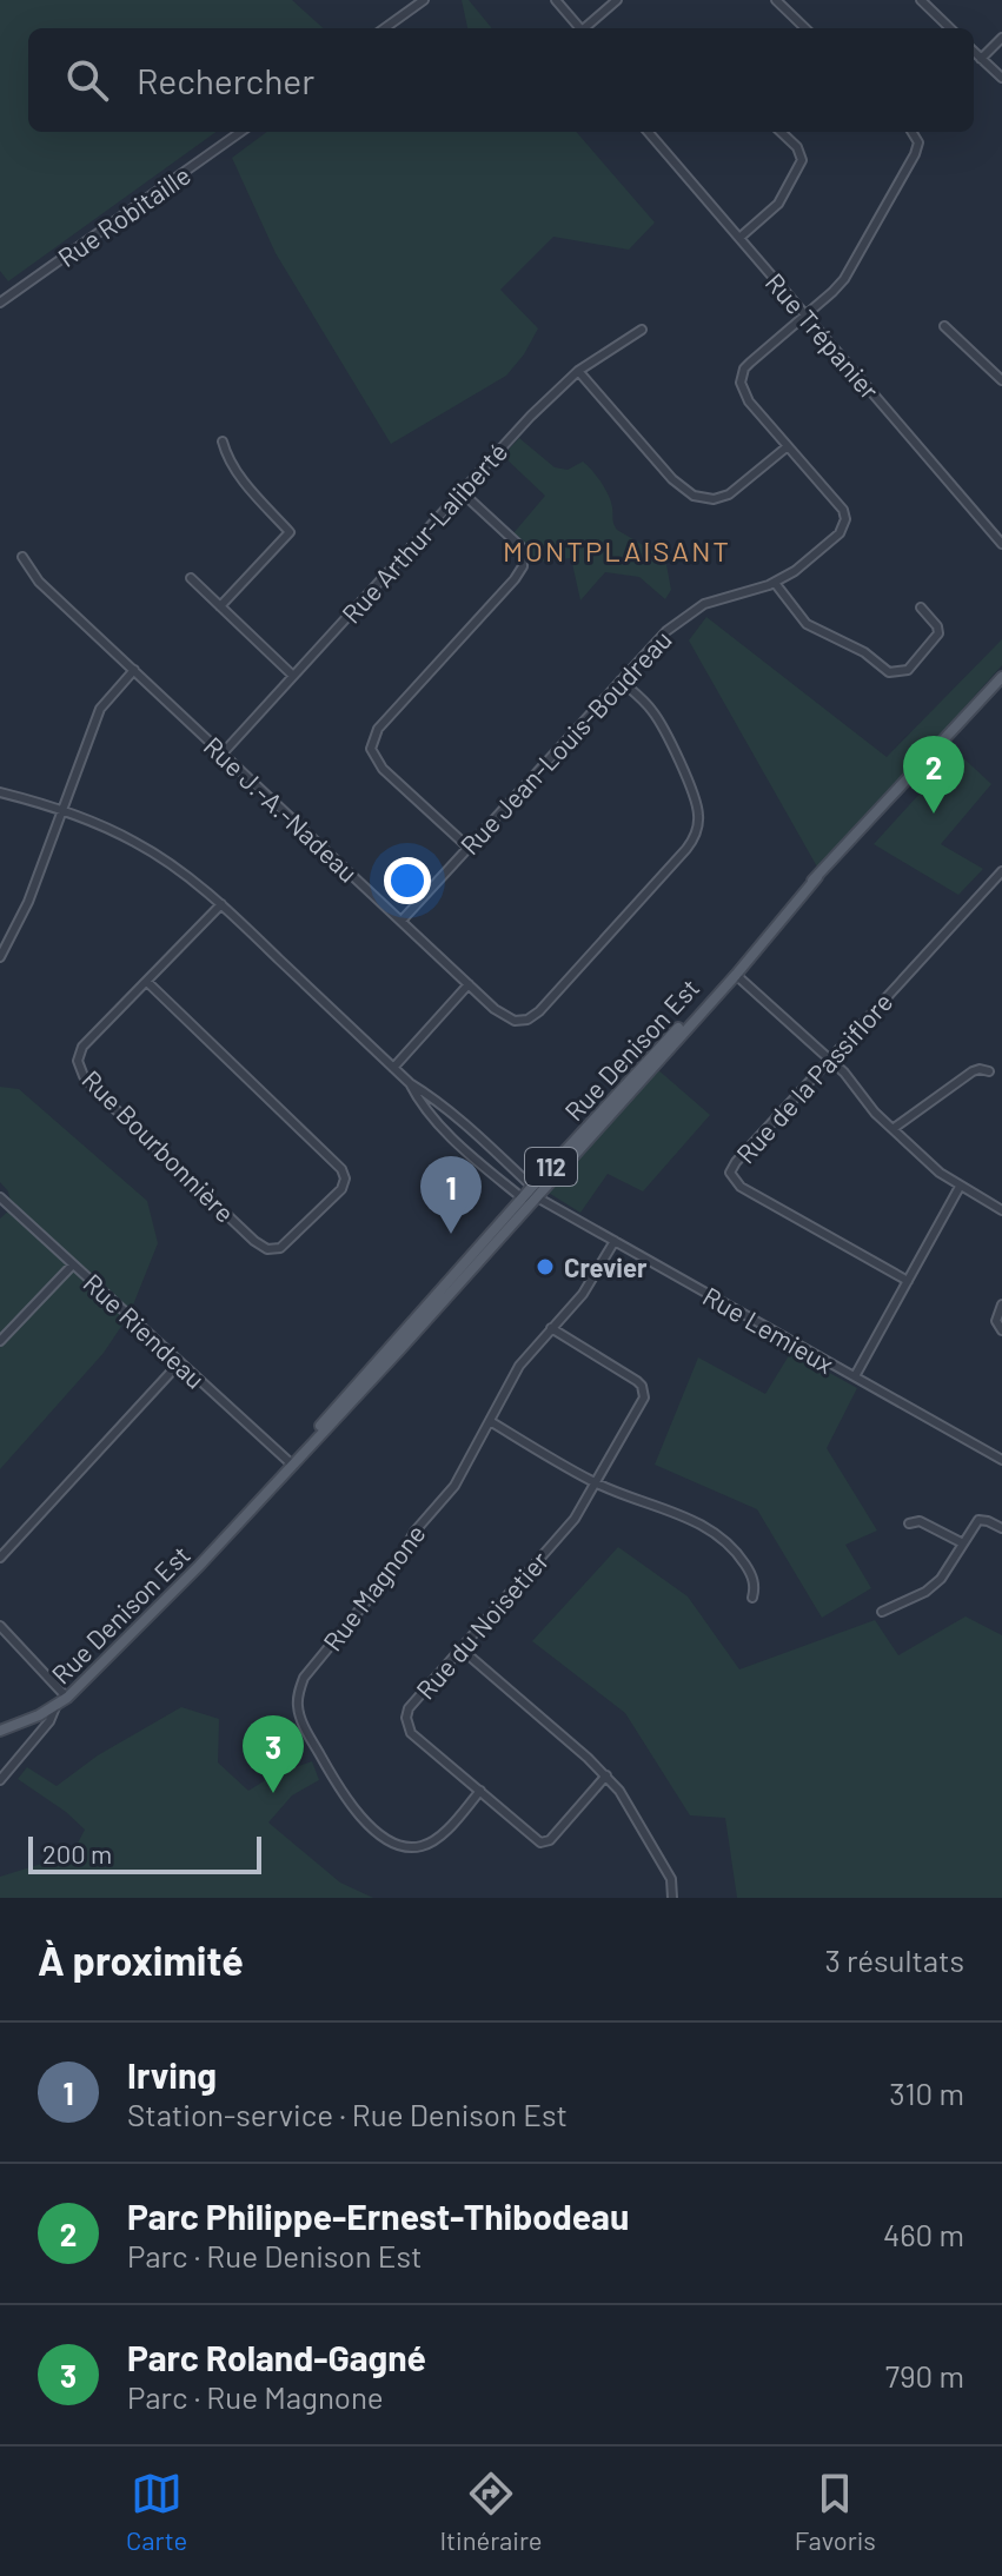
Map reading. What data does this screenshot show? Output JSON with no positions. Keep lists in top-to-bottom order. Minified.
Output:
{"streets":{"main road":["Rue Denison Est","112"],"street":["Rue Robitaille","Rue Trépanier","Rue Arthur-Laliberté","Rue Jean-Louis-Boudreau","Rue J.-A.-Nadeau","Rue de la Passiflore","Rue Bourbonnière","Rue Lemieux","Rue Riendeau","Rue Magnone","Rue du Noisetier"]},"crossings":[["Rue Trépanier","Rue Jean-Louis-Boudreau"],["Rue Arthur-Laliberté","Rue J.-A.-Nadeau"],["Rue Jean-Louis-Boudreau","Rue J.-A.-Nadeau"],["Rue Denison Est","Rue Lemieux"],["Rue Denison Est","Rue Riendeau"],["Rue Bourbonnière","Rue Lemieux"],["Rue Lemieux","Rue Magnone"],["Rue Magnone","Rue du Noisetier"]],"districts":["MONTPLAISANT"],"places":["Crevier"],"scale_bar":"200 m","page":{"search":"Rechercher","pins":["2","1","3"],"scale":"200 m","heading":["À proximité","3 résultats"],"list":[{"mark":"1","name":"Irving","note":"Station-service · Rue Denison Est","value":"310 m"},{"mark":"2","name":"Parc Philippe-Ernest-Thibodeau","note":"Parc · Rue Denison Est","value":"460 m"},{"mark":"3","name":"Parc Roland-Gagné","note":"Parc · Rue Magnone","value":"790 m"}],"nav":["Carte","Itinéraire","Favoris"]}}
